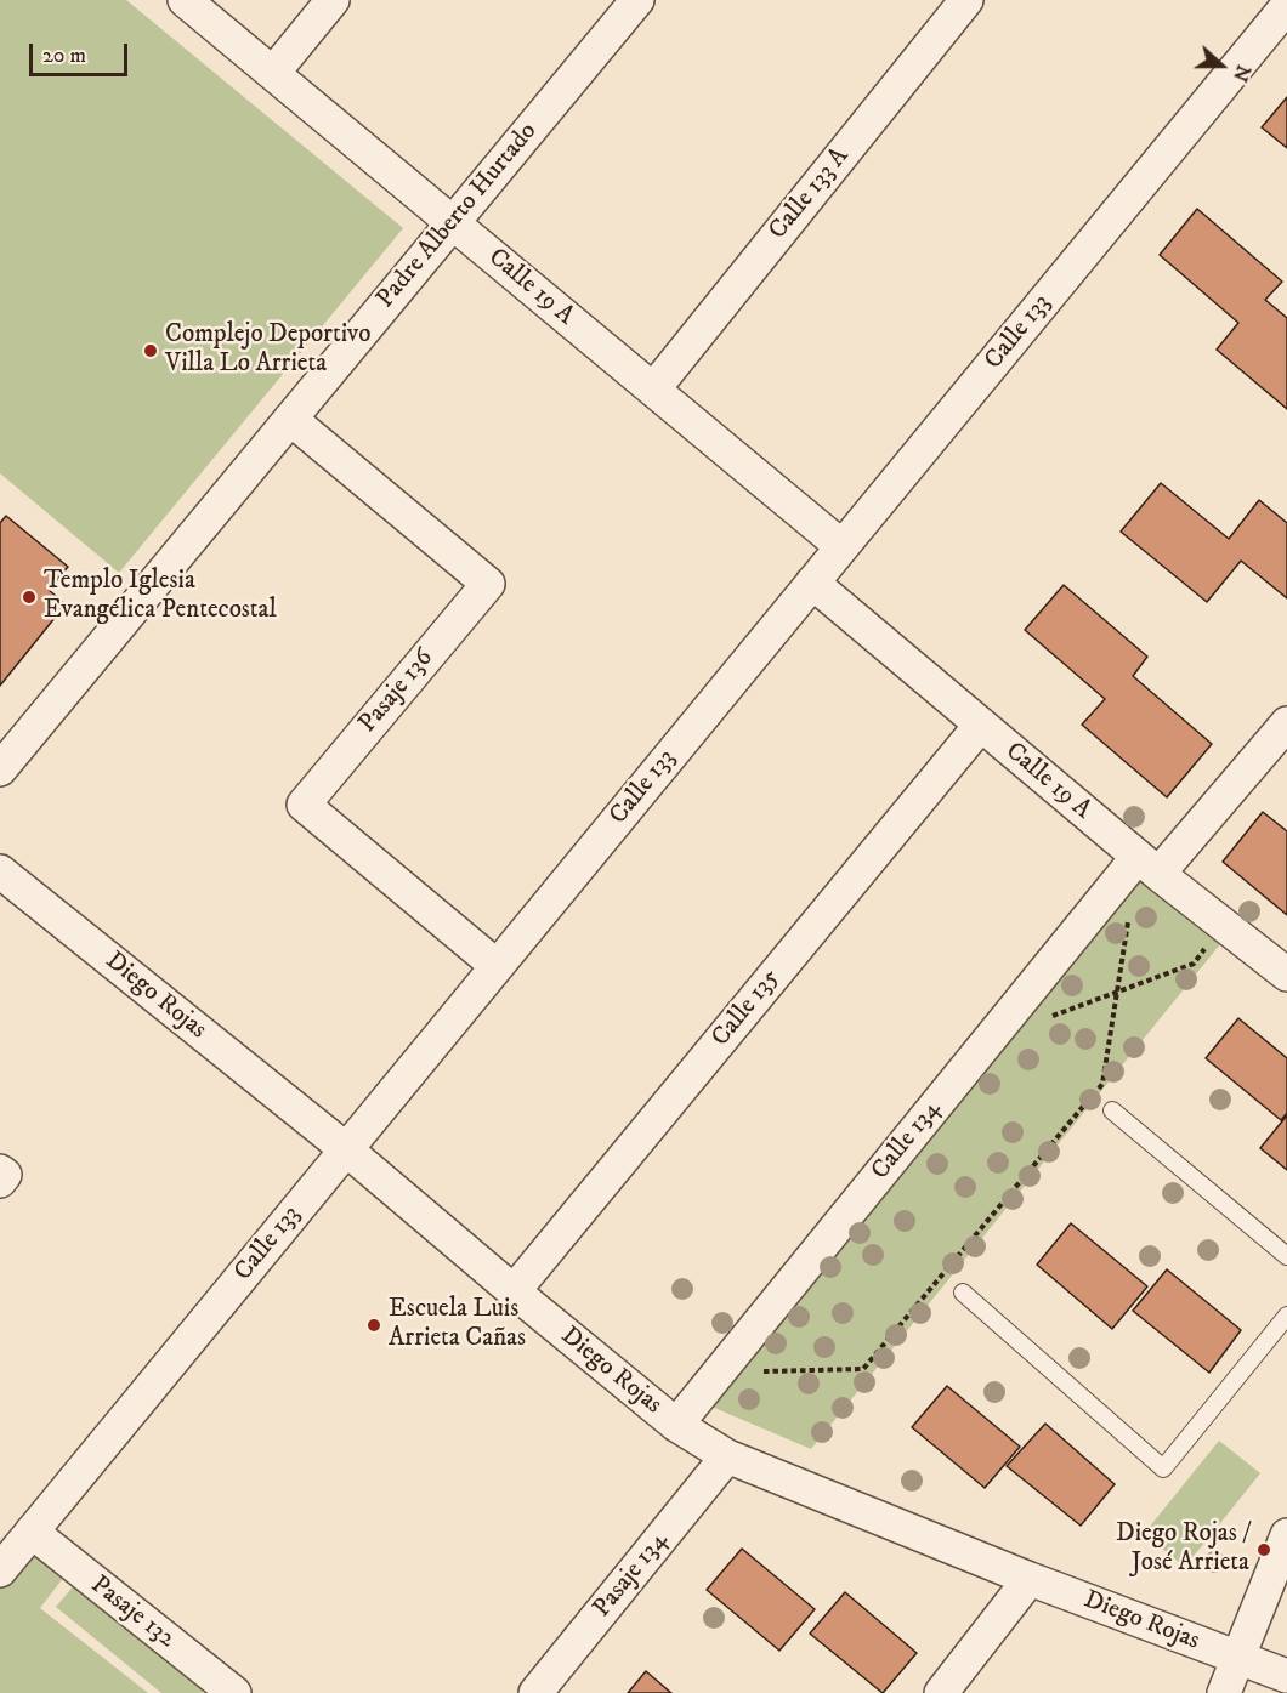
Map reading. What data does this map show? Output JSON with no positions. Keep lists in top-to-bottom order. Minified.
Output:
{"streets":{"street":["Calle 133 A","Padre Alberto Hurtado","Calle 19 A","Calle 133","Pasaje 136","Diego Rojas","Calle 135","Calle 134","Pasaje 134","Pasaje 132"]},"crossings":[["Calle 133 A","Calle 19 A"],["Padre Alberto Hurtado","Calle 19 A"],["Padre Alberto Hurtado","Pasaje 136"],["Calle 19 A","Calle 133"],["Calle 19 A","Calle 135"],["Calle 19 A","Calle 134"],["Calle 133","Pasaje 136"],["Calle 133","Diego Rojas"],["Calle 133","Pasaje 132"],["Diego Rojas","Calle 135"],["Diego Rojas","Calle 134"],["Diego Rojas","Pasaje 134"]],"places":["Complejo Deportivo Villa Lo Arrieta","Templo Iglesia Evangélica Pentecostal","Escuela Luis Arrieta Cañas","Diego Rojas / José Arrieta"],"scale_bar":"20 m","north":"right"}
